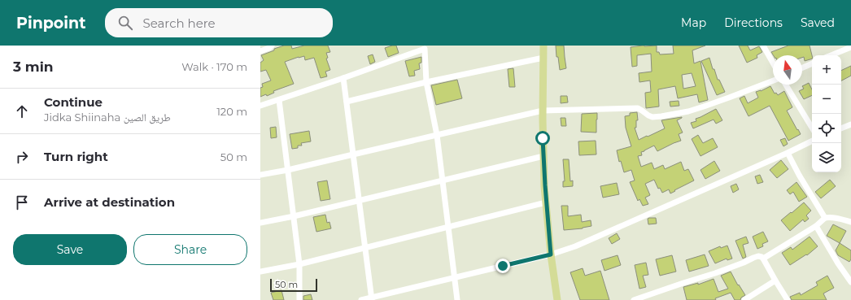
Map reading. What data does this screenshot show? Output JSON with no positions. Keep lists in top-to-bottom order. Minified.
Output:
{"scale_bar":"50 m","north":"top","page":{"header":"Pinpoint","search":"Search here","nav":["Map","Directions","Saved"],"heading":["3 min","Walk · 170 m"],"map_buttons":["+","−"],"list":[["Continue","Jidka Shiinaha طريق الصين","120 m"],["Turn right","50 m"],"Arrive at destination"],"buttons":["Save","Share"],"scale":"50 m"}}
